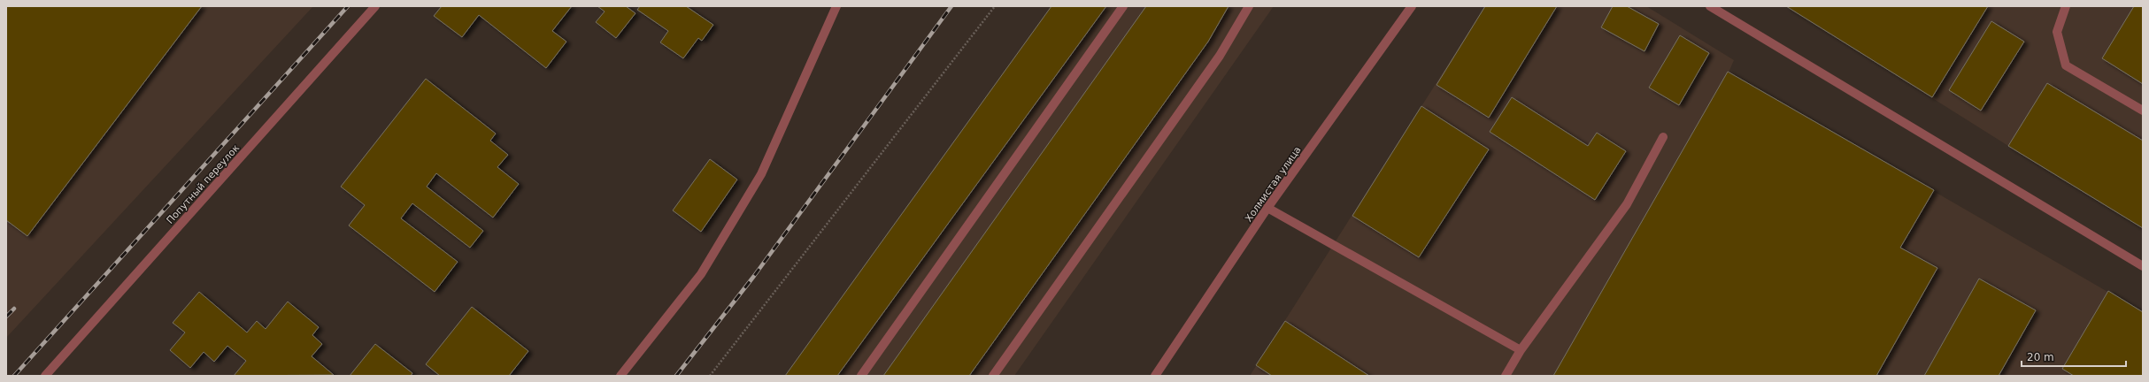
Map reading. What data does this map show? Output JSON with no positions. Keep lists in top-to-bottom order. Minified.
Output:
{"streets":{"street":["Попутный переулок","Холмистая улица"]},"scale_bar":"20 m"}
